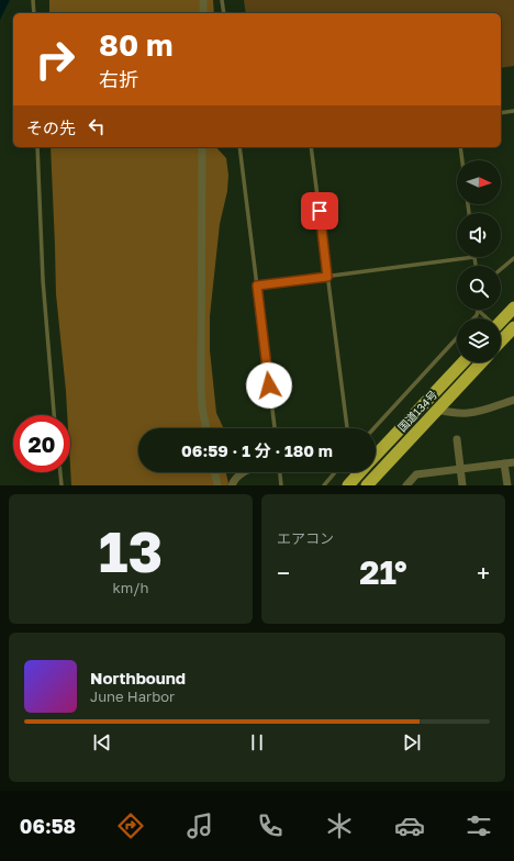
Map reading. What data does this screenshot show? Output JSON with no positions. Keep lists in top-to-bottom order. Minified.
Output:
{"streets":{"highway":["国道134号"]},"north":"right","page":{"turn":["80 m","右折"],"then":"その先","limit":"20","trip":"06:59 · 1 分 · 180 m","tile":[["13","km/h"],"エアコン"],"heat":["−","21°","+"],"song":["Northbound","June Harbor"],"tabs":"06:58"}}
